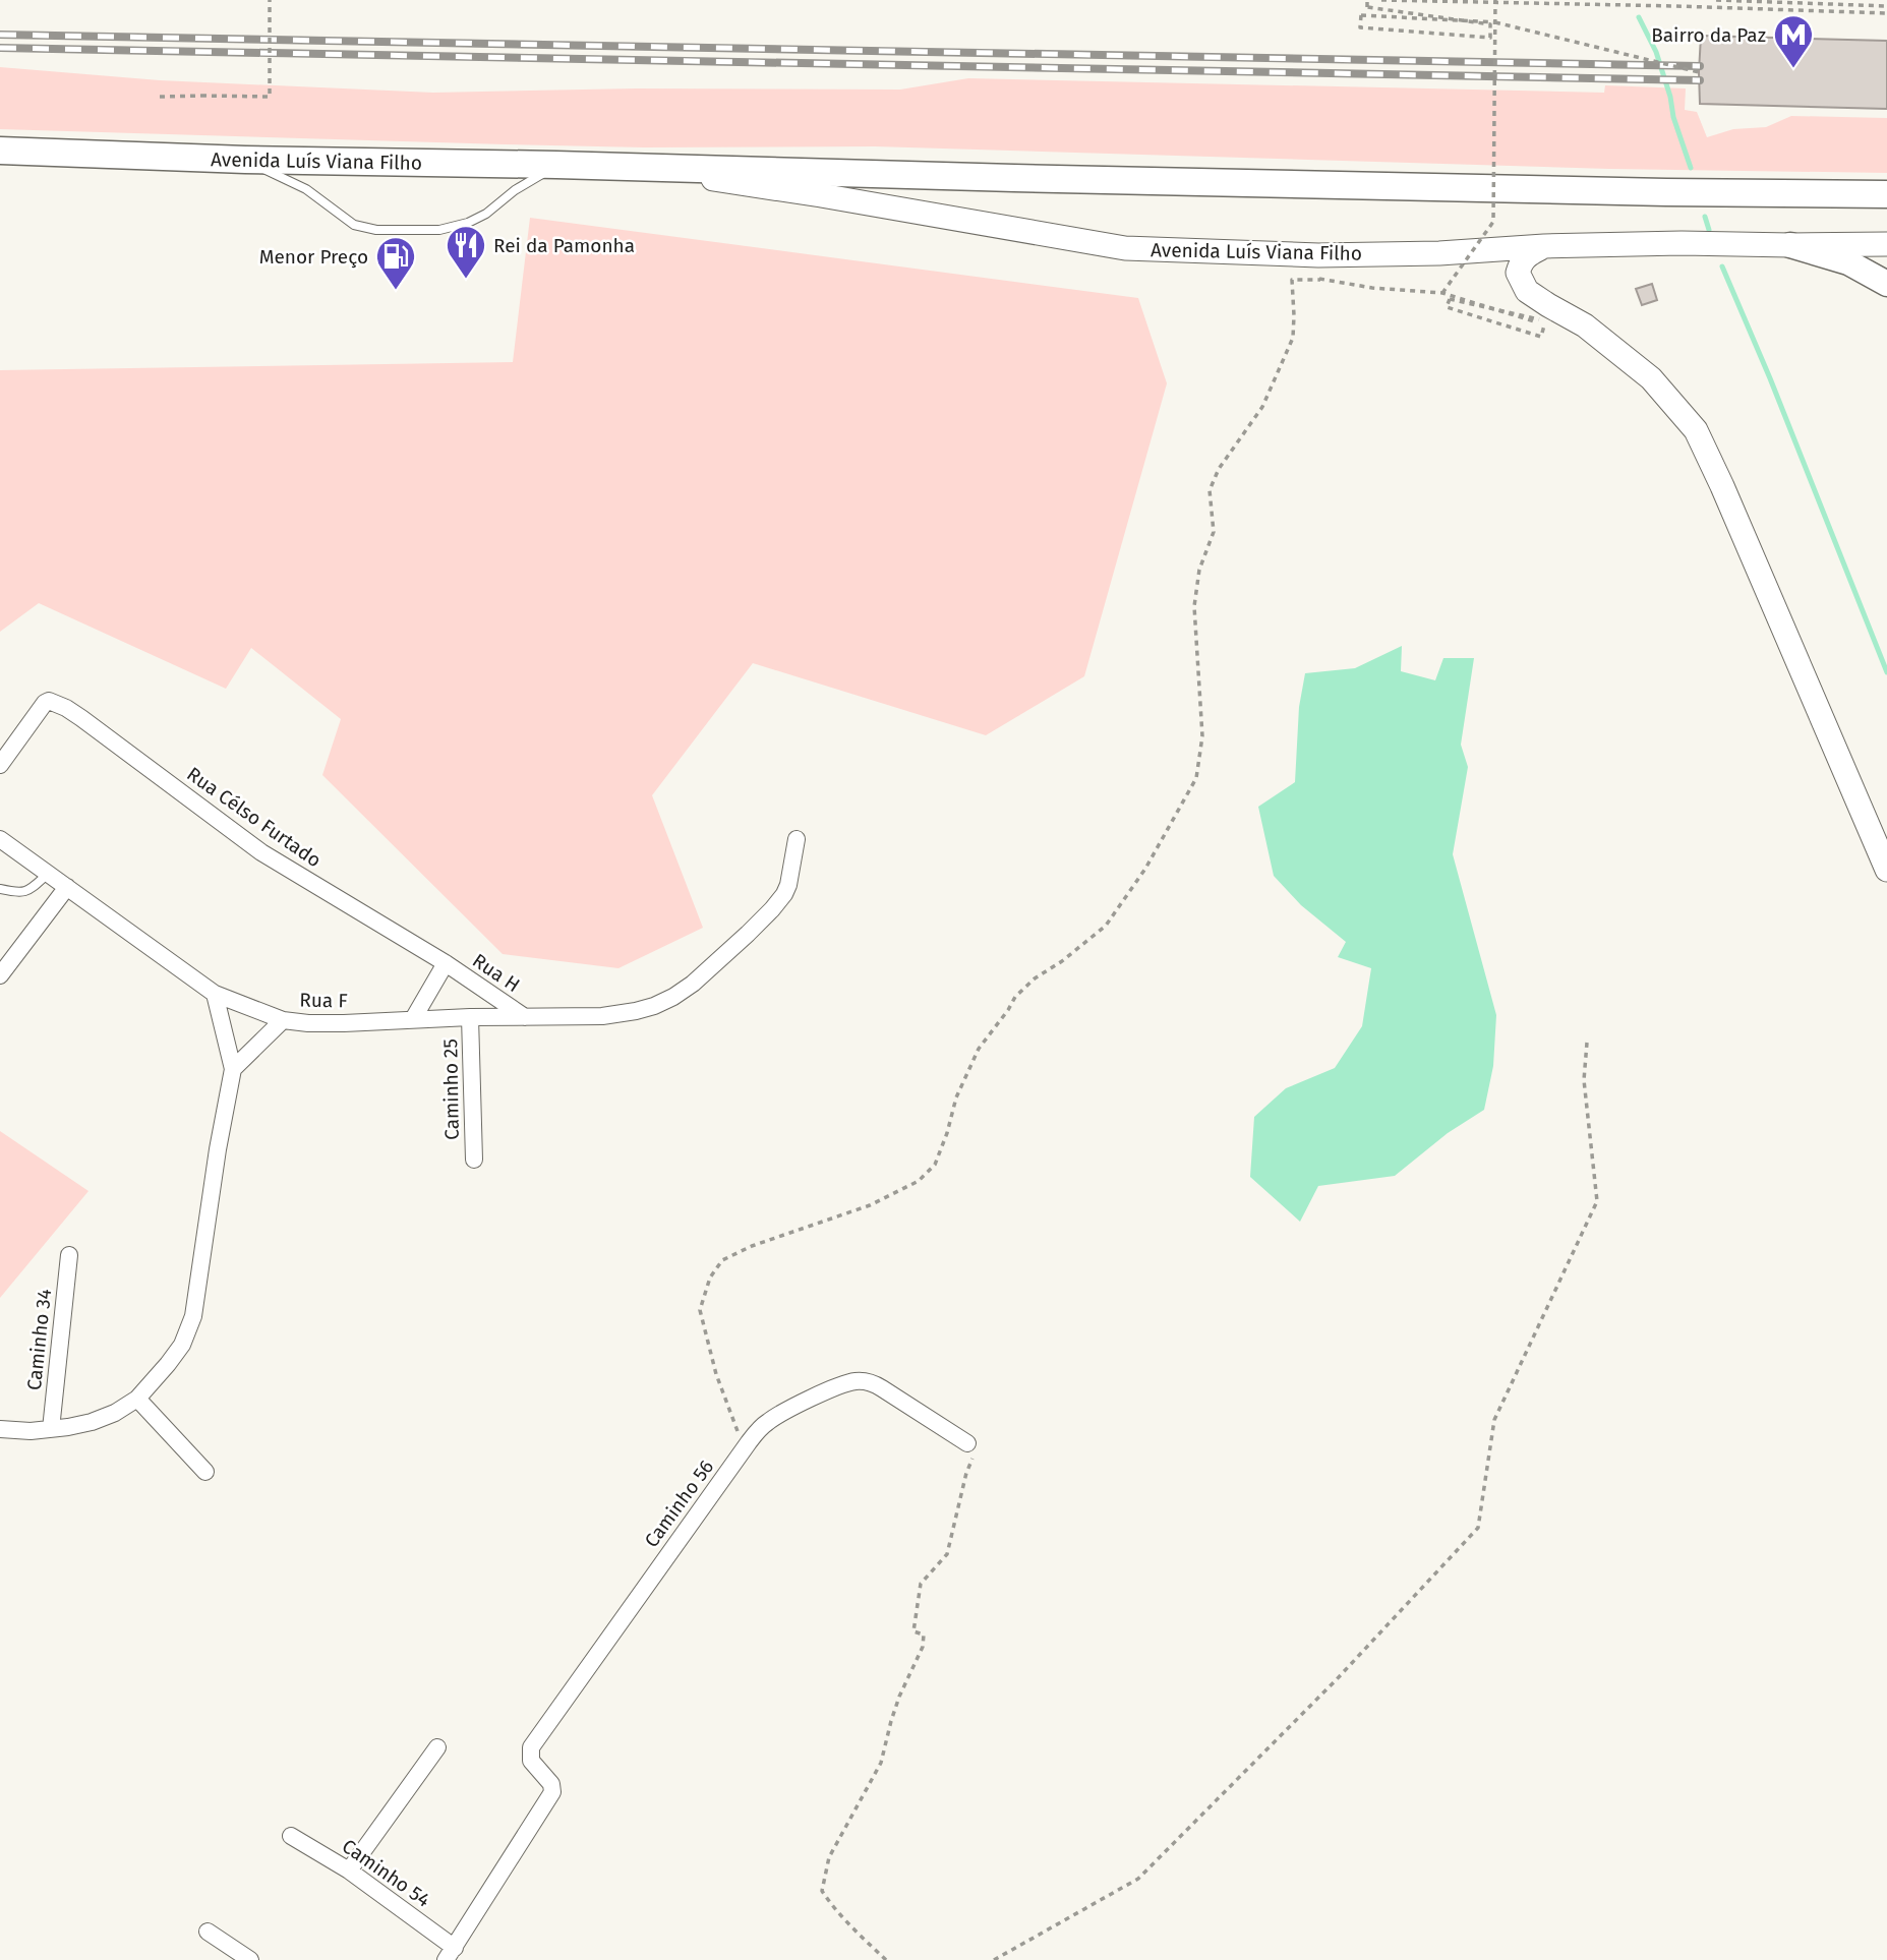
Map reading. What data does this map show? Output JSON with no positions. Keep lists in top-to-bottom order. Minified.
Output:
{"streets":{"highway":["Avenida Luís Viana Filho"],"street":["Rua Célso Furtado","Rua H","Rua F","Caminho 25","Caminho 34","Caminho 56","Caminho 54"]},"crossings":[["Rua Célso Furtado","Rua H"],["Rua H","Rua F"],["Rua F","Caminho 25"],["Caminho 56","Caminho 54"]],"places":{"metro station":["Bairro da Paz"],"restaurant":["Rei da Pamonha"],"fuel station":["Menor Preço"]}}
